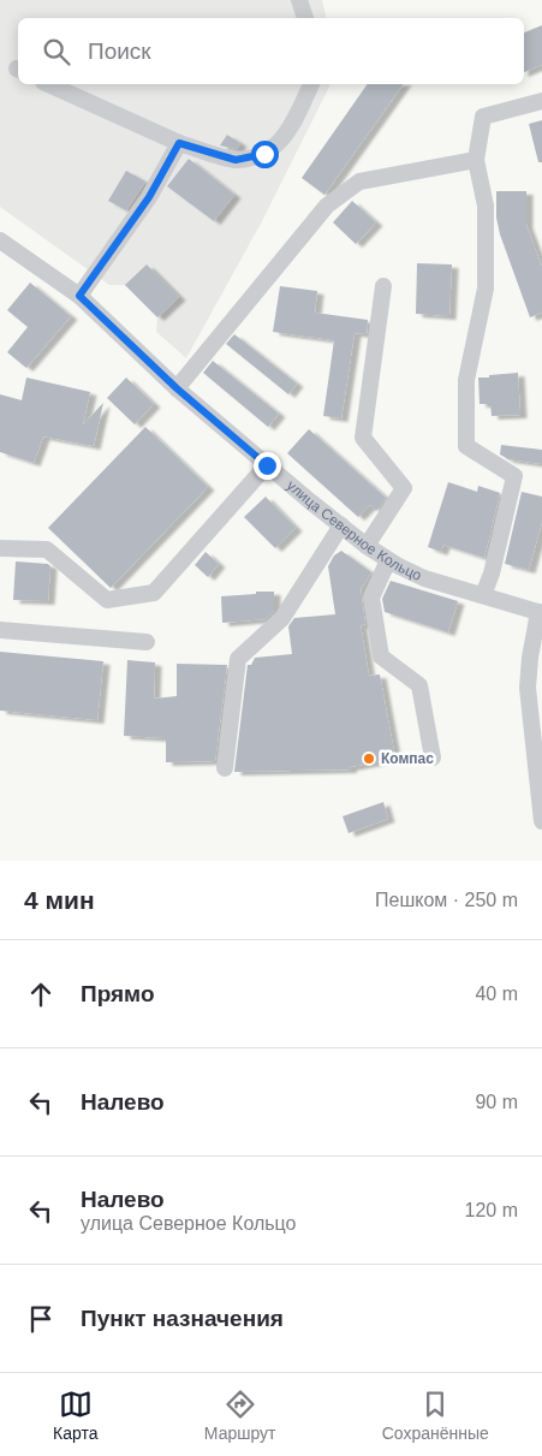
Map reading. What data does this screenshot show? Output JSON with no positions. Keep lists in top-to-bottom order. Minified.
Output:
{"streets":{"street":["улица Северное Кольцо"]},"places":["Компас"],"page":{"search":"Поиск","heading":["4 мин","Пешком · 250 m"],"list":[["Прямо","40 m"],["Налево","90 m"],["Налево","улица Северное Кольцо","120 m"],"Пункт назначения"],"nav":["Карта","Маршрут","Сохранённые"]}}
